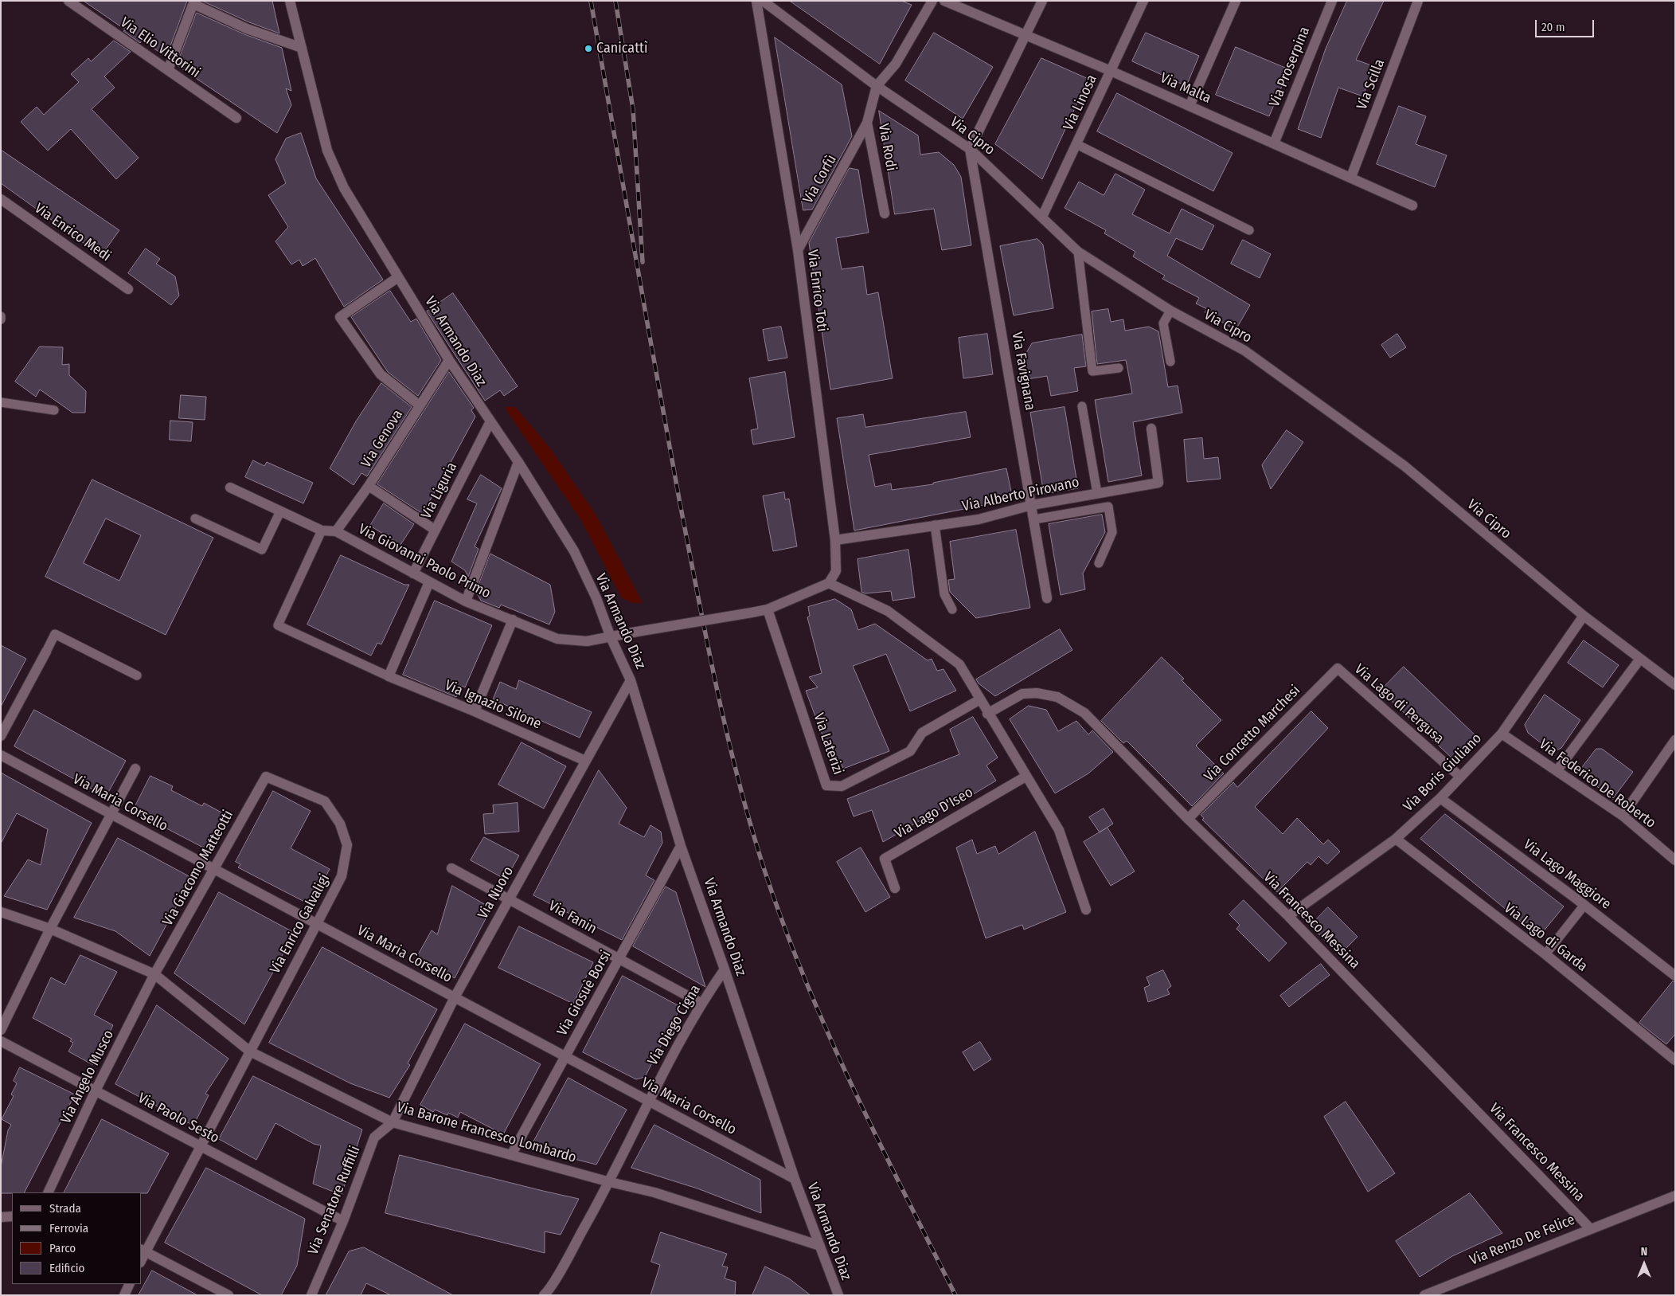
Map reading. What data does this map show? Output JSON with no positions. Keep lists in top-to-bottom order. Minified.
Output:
{"streets":{"street":["Via Elio Vittorini","Via Proserpina","Via Scilla","Via Malta","Via Linosa","Via Cipro","Via Rodi","Via Corfù","Via Enrico Medi","Via Enrico Toti","Via Armando Diaz","Via Favignana","Via Genova","Via Liguria","Via Alberto Pirovano","Via Giovanni Paolo Primo","Via Lago di Pergusa","Via Ignazio Silone","Via Concetto Marchesi","Via Laterizi","Via Boris Giuliano","Via Federico De Roberto","Via Maria Corsello","Via Lago D'Iseo","Via Giacomo Matteotti","Via Lago Maggiore","Via Nuoro","Via Fanin","Via Francesco Messina","Via Enrico Galvaligi","Via Lago di Garda","Via Giosuè Borsi","Via Diego Cigna","Via Angelo Musco","Via Paolo Sesto","Via Barone Francesco Lombardo","Via Senatore Ruffilli","Via Renzo De Felice"]},"crossings":[["Via Proserpina","Via Malta"],["Via Scilla","Via Malta"],["Via Malta","Via Linosa"],["Via Linosa","Via Cipro"],["Via Cipro","Via Rodi"],["Via Cipro","Via Favignana"],["Via Cipro","Via Boris Giuliano"],["Via Rodi","Via Corfù"],["Via Corfù","Via Enrico Toti"],["Via Enrico Toti","Via Alberto Pirovano"],["Via Armando Diaz","Via Genova"],["Via Armando Diaz","Via Liguria"],["Via Armando Diaz","Via Giovanni Paolo Primo"],["Via Armando Diaz","Via Maria Corsello"],["Via Armando Diaz","Via Nuoro"],["Via Armando Diaz","Via Giosuè Borsi"],["Via Armando Diaz","Via Diego Cigna"],["Via Armando Diaz","Via Barone Francesco Lombardo"],["Via Favignana","Via Alberto Pirovano"],["Via Genova","Via Giovanni Paolo Primo"],["Via Liguria","Via Giovanni Paolo Primo"],["Via Giovanni Paolo Primo","Via Laterizi"],["Via Lago di Pergusa","Via Concetto Marchesi"],["Via Lago di Pergusa","Via Boris Giuliano"],["Via Ignazio Silone","Via Nuoro"],["Via Concetto Marchesi","Via Francesco Messina"],["Via Boris Giuliano","Via Federico De Roberto"],["Via Boris Giuliano","Via Lago Maggiore"],["Via Boris Giuliano","Via Francesco Messina"],["Via Boris Giuliano","Via Lago di Garda"],["Via Maria Corsello","Via Giacomo Matteotti"],["Via Maria Corsello","Via Nuoro"],["Via Maria Corsello","Via Enrico Galvaligi"],["Via Maria Corsello","Via Giosuè Borsi"],["Via Maria Corsello","Via Diego Cigna"],["Via Giacomo Matteotti","Via Enrico Galvaligi"],["Via Giacomo Matteotti","Via Angelo Musco"],["Via Giacomo Matteotti","Via Barone Francesco Lombardo"],["Via Nuoro","Via Fanin"],["Via Nuoro","Via Barone Francesco Lombardo"],["Via Nuoro","Via Senatore Ruffilli"],["Via Fanin","Via Giosuè Borsi"],["Via Fanin","Via Diego Cigna"],["Via Francesco Messina","Via Renzo De Felice"],["Via Enrico Galvaligi","Via Paolo Sesto"],["Via Enrico Galvaligi","Via Barone Francesco Lombardo"],["Via Giosuè Borsi","Via Barone Francesco Lombardo"],["Via Diego Cigna","Via Barone Francesco Lombardo"],["Via Angelo Musco","Via Paolo Sesto"],["Via Angelo Musco","Via Barone Francesco Lombardo"],["Via Paolo Sesto","Via Senatore Ruffilli"],["Via Barone Francesco Lombardo","Via Senatore Ruffilli"]],"places":["Canicattì"],"legend":["Strada","Ferrovia","Parco","Edificio"],"scale_bar":"20 m","north":"top"}
